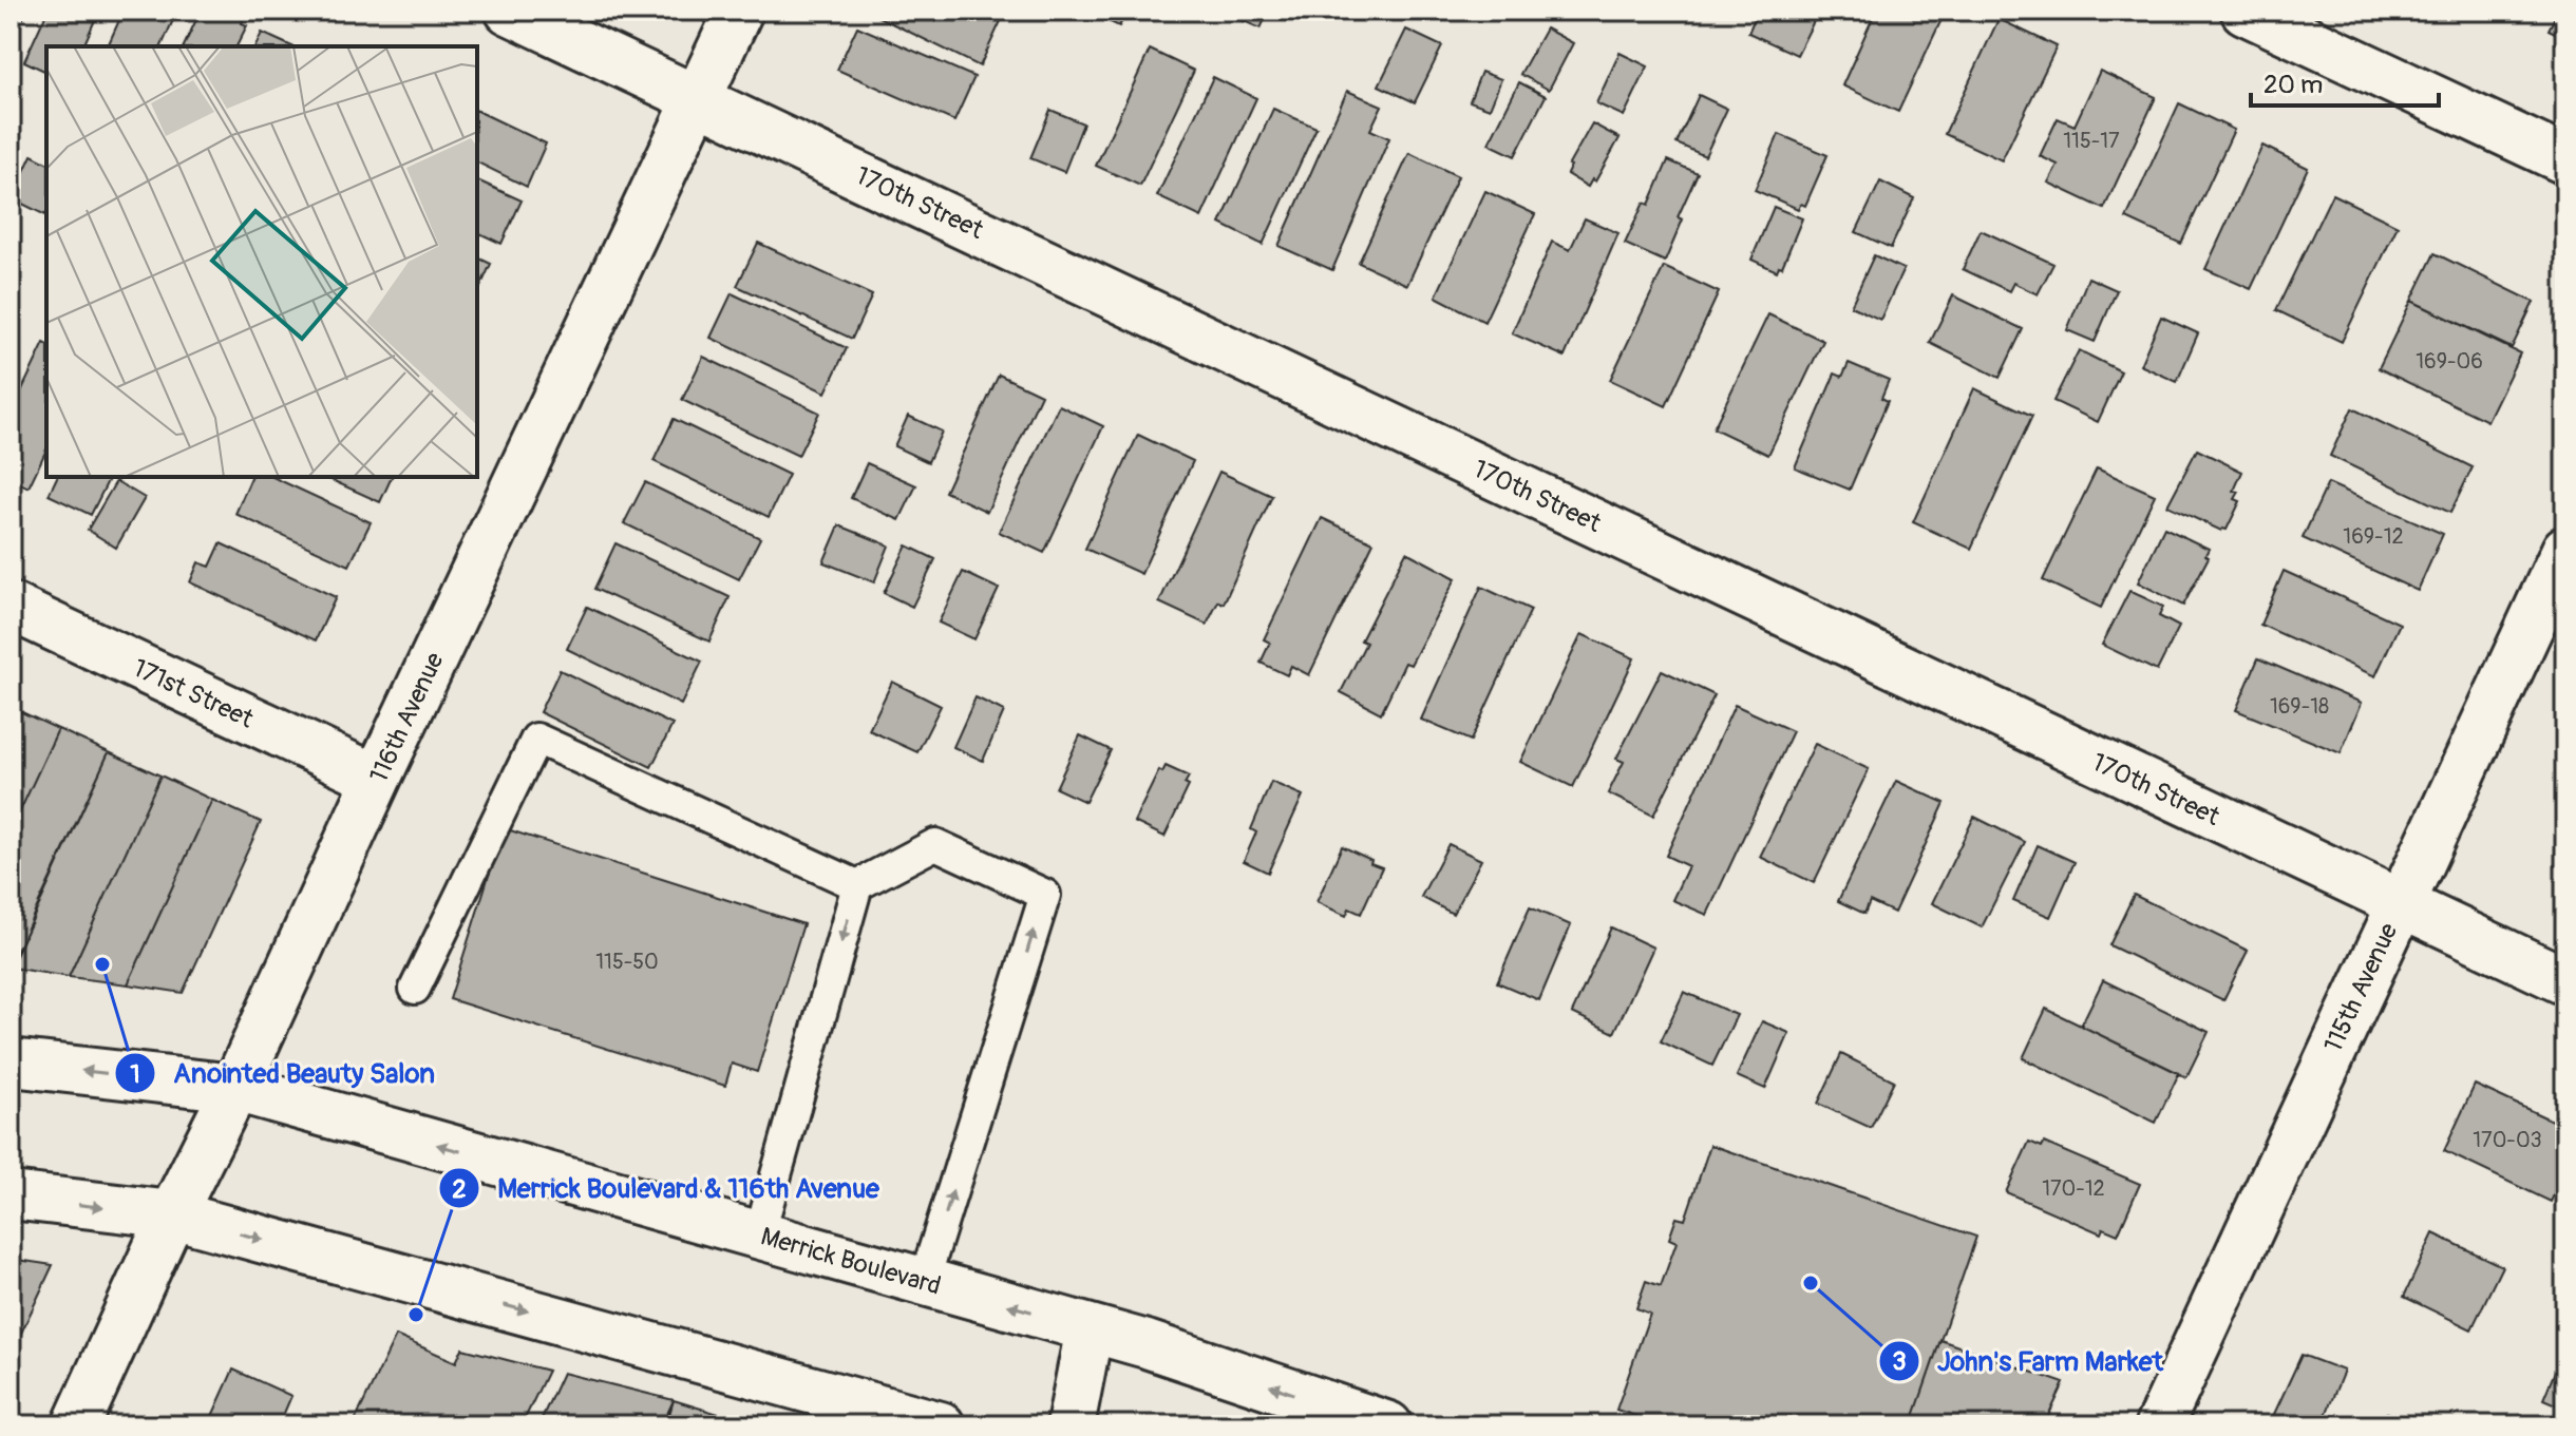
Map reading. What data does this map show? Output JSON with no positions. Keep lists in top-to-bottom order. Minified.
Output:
{"streets":{"street":["170th Street","171st Street","116th Avenue","115th Avenue","Merrick Boulevard"]},"crossings":[["170th Street","116th Avenue"],["170th Street","115th Avenue"],["171st Street","116th Avenue"],["116th Avenue","Merrick Boulevard"]],"places":["Anointed Beauty Salon","John's Farm Market","Merrick Boulevard & 116th Avenue"],"house_numbers":["115-17","169-06","169-12","169-18","115-50","170-03","170-12"],"scale_bar":"20 m"}
